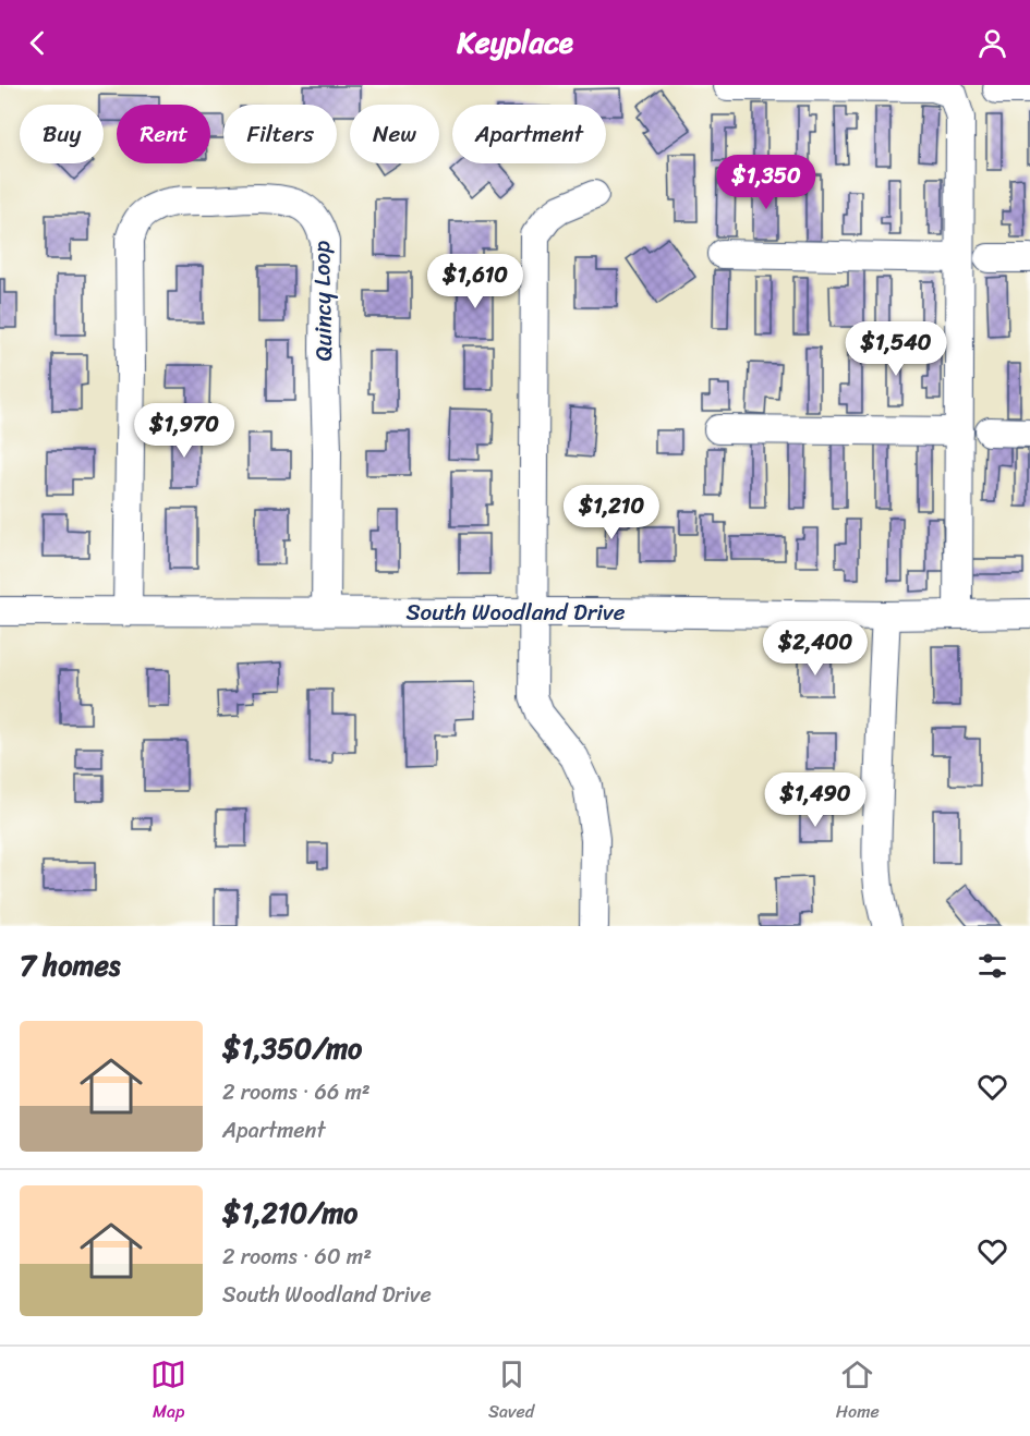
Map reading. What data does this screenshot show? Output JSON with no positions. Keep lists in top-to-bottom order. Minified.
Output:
{"streets":{"street":["Quincy Loop","South Woodland Drive"]},"crossings":[["Quincy Loop","South Woodland Drive"]],"page":{"header":"Keyplace","chip":["Buy","Rent","Filters","New","Apartment"],"price":["$1,350","$1,610","$1,540","$1,970","$1,210","$2,400","$1,490"],"heading":"7 homes","list":[{"name":"$1,350/mo","note":"2 rooms · 66 m² · Apartment"},{"name":"$1,210/mo","note":"2 rooms · 60 m² · South Woodland Drive"}],"tabs":["Map","Saved","Home"]}}
